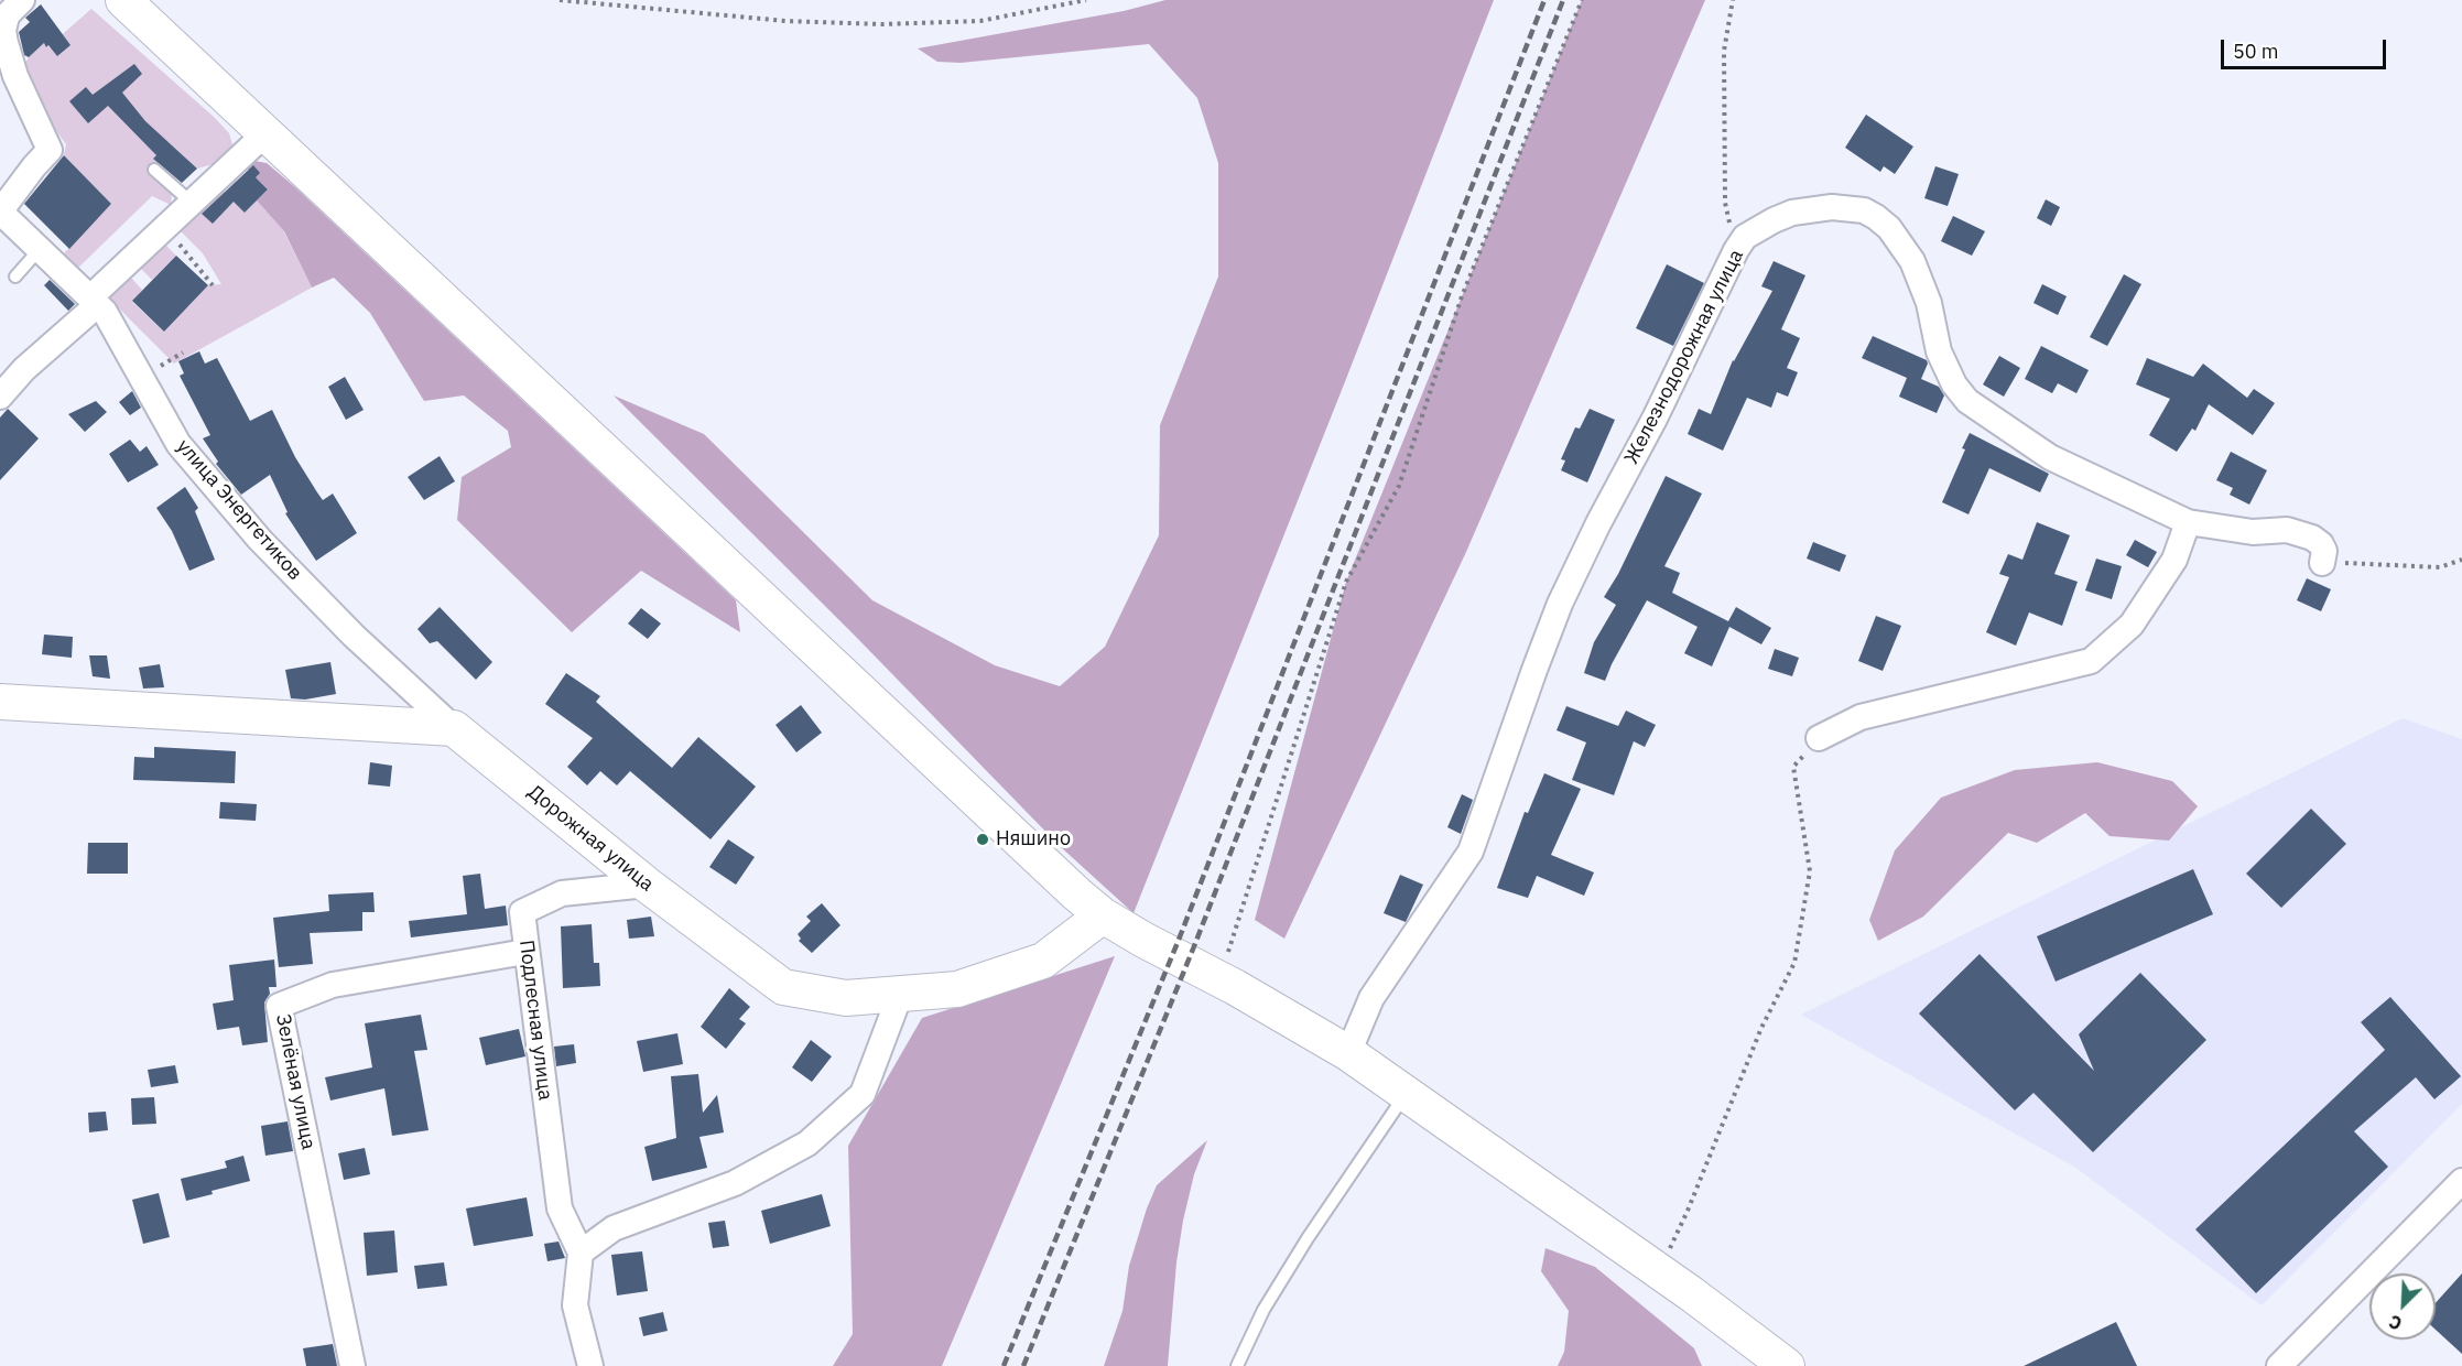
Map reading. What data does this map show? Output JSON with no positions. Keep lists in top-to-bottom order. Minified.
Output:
{"streets":{"street":["Железнодорожная улица","улица Энергетиков","Дорожная улица","Подлесная улица","Зелёная улица"]},"crossings":[["улица Энергетиков","Дорожная улица"],["Дорожная улица","Подлесная улица"],["Подлесная улица","Зелёная улица"]],"places":["Няшино"],"scale_bar":"50 m","north":"bottom left"}
